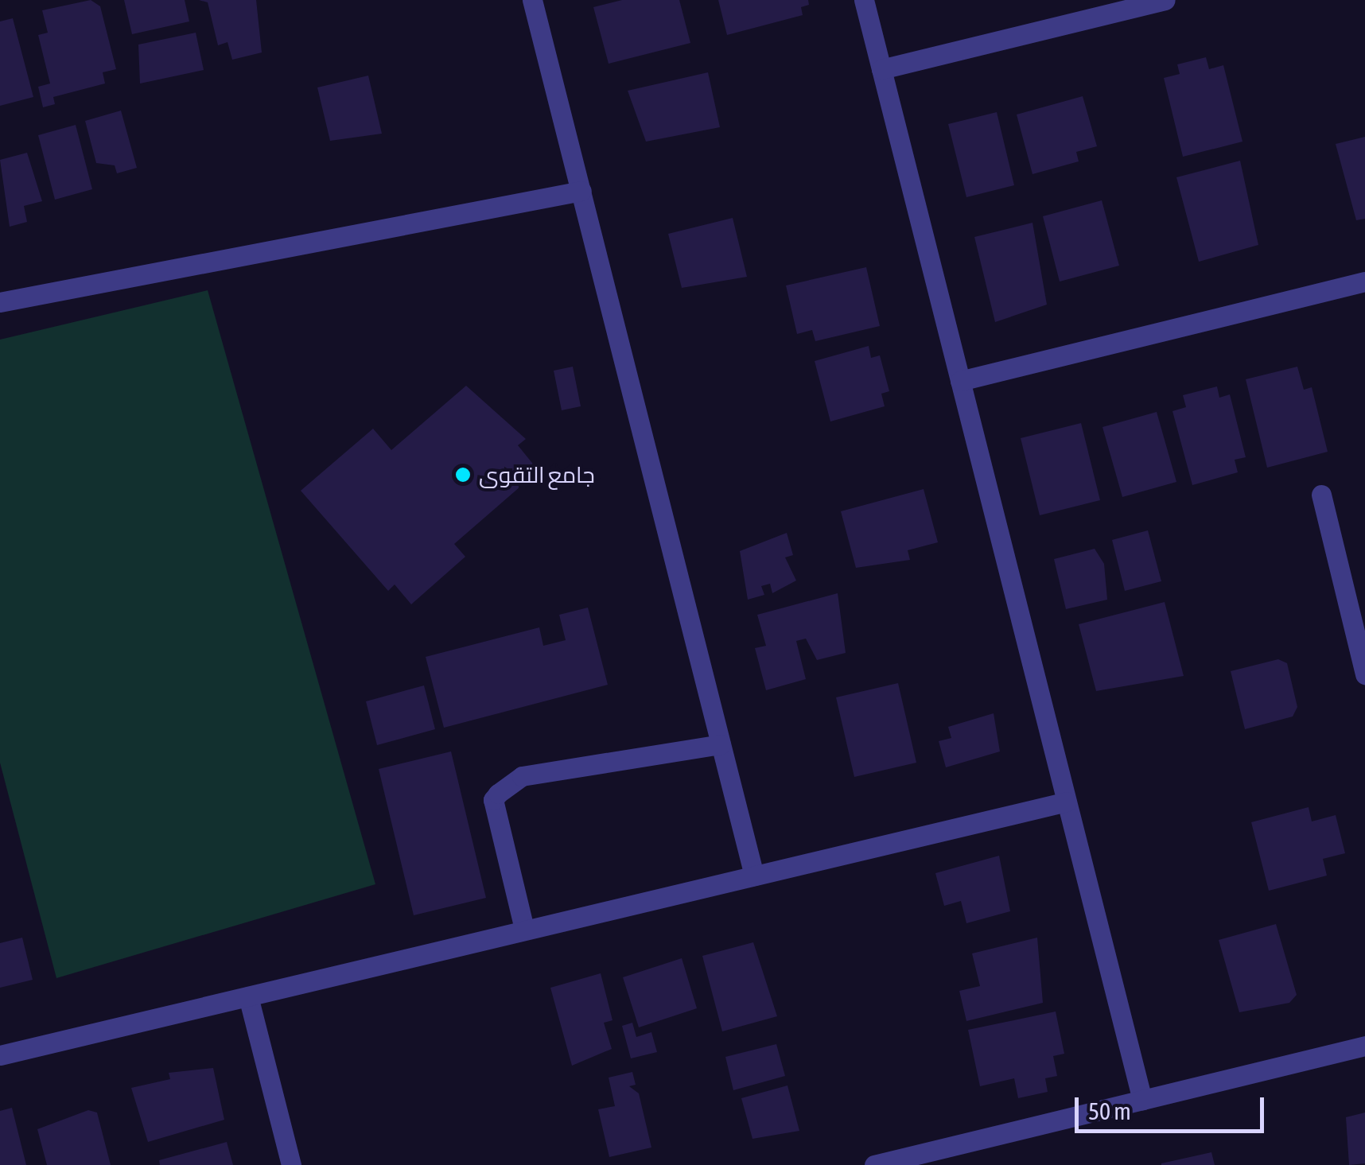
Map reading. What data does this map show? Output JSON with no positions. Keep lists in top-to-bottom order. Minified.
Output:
{"places":["جامع التقوى"],"scale_bar":"50 m"}
